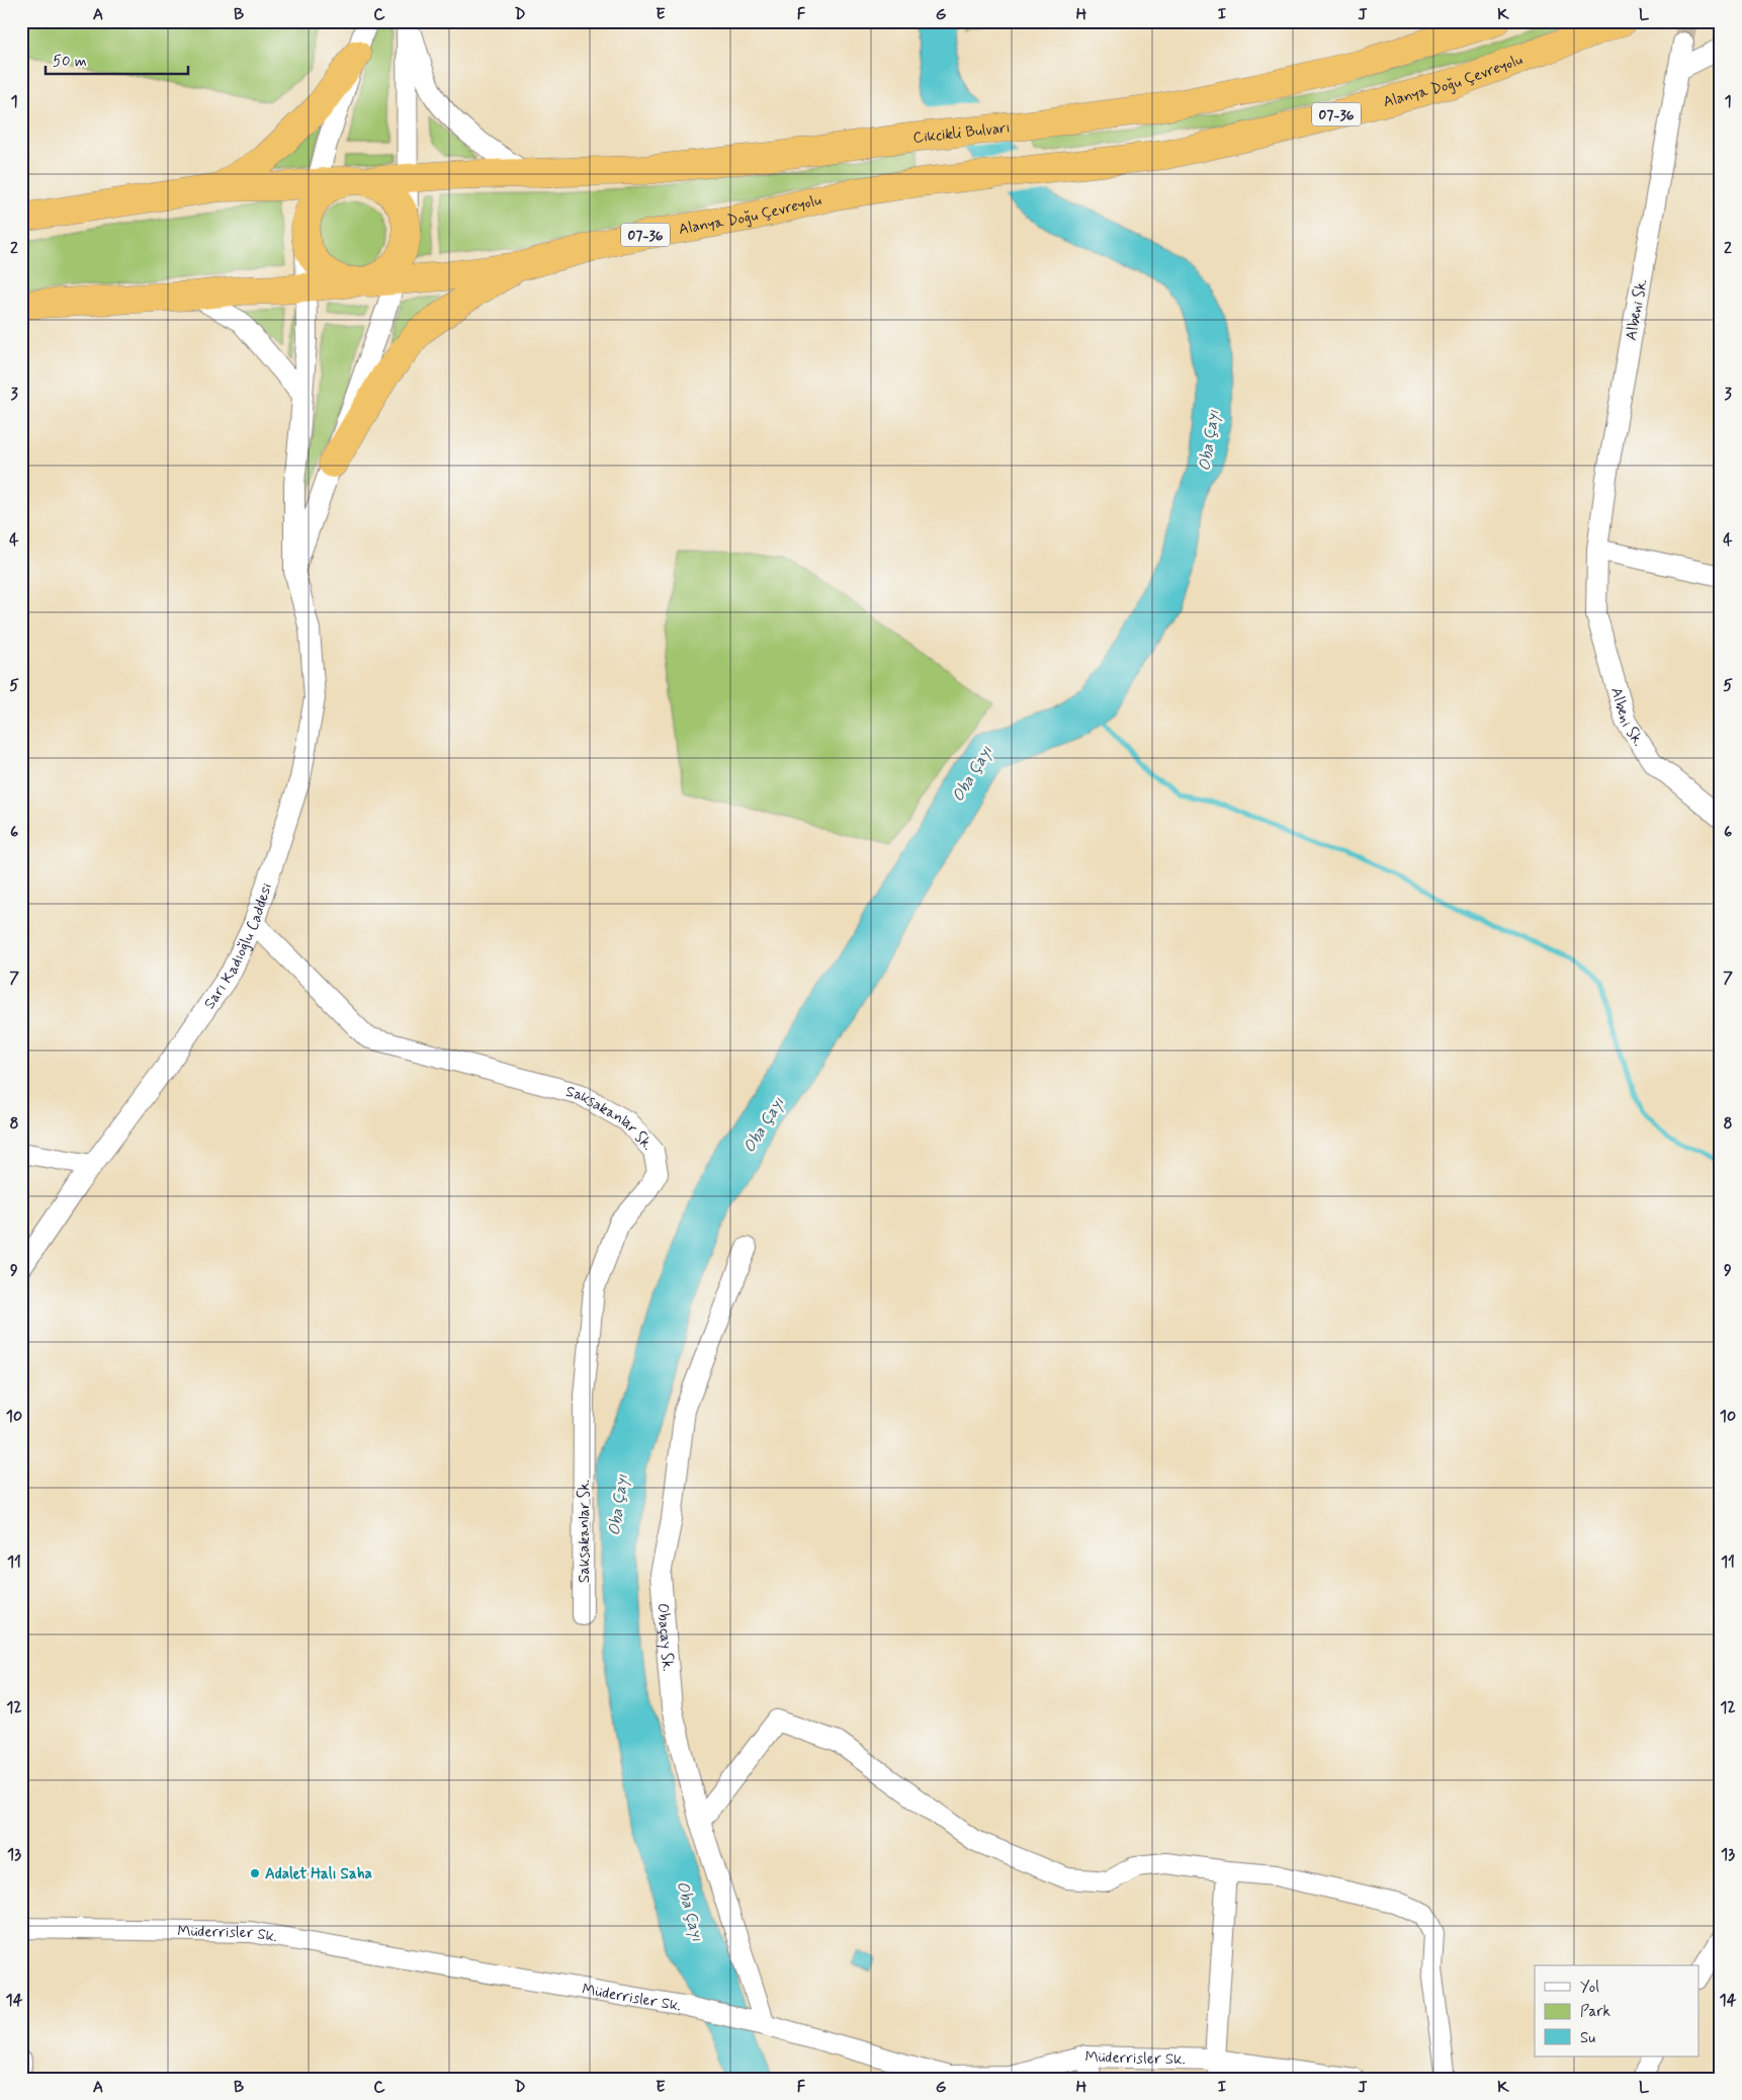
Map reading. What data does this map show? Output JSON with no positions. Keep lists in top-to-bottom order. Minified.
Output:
{"streets":{"highway":["Alanya Doğu Çevreyolu","07-36","Cikcikli Bulvarı"],"street":["Albeni Sk.","Sarı Kadıoğlu Caddesi","Saksakanlar Sk.","Obaçay Sk.","Müderrisler Sk."]},"crossings":[["Alanya Doğu Çevreyolu","07-36"],["Alanya Doğu Çevreyolu","Sarı Kadıoğlu Caddesi"],["07-36","Sarı Kadıoğlu Caddesi"],["Sarı Kadıoğlu Caddesi","Saksakanlar Sk."],["Obaçay Sk.","Müderrisler Sk."]],"water":["Oba Çayı"],"places":["Adalet Halı Saha"],"legend":["Yol","Park","Su"],"scale_bar":"50 m","grid":{"columns":["A","B","C","D","E","F","G","H","I","J","K","L"],"rows":["1","2","3","4","5","6","7","8","9","10","11","12","13","14"]}}
